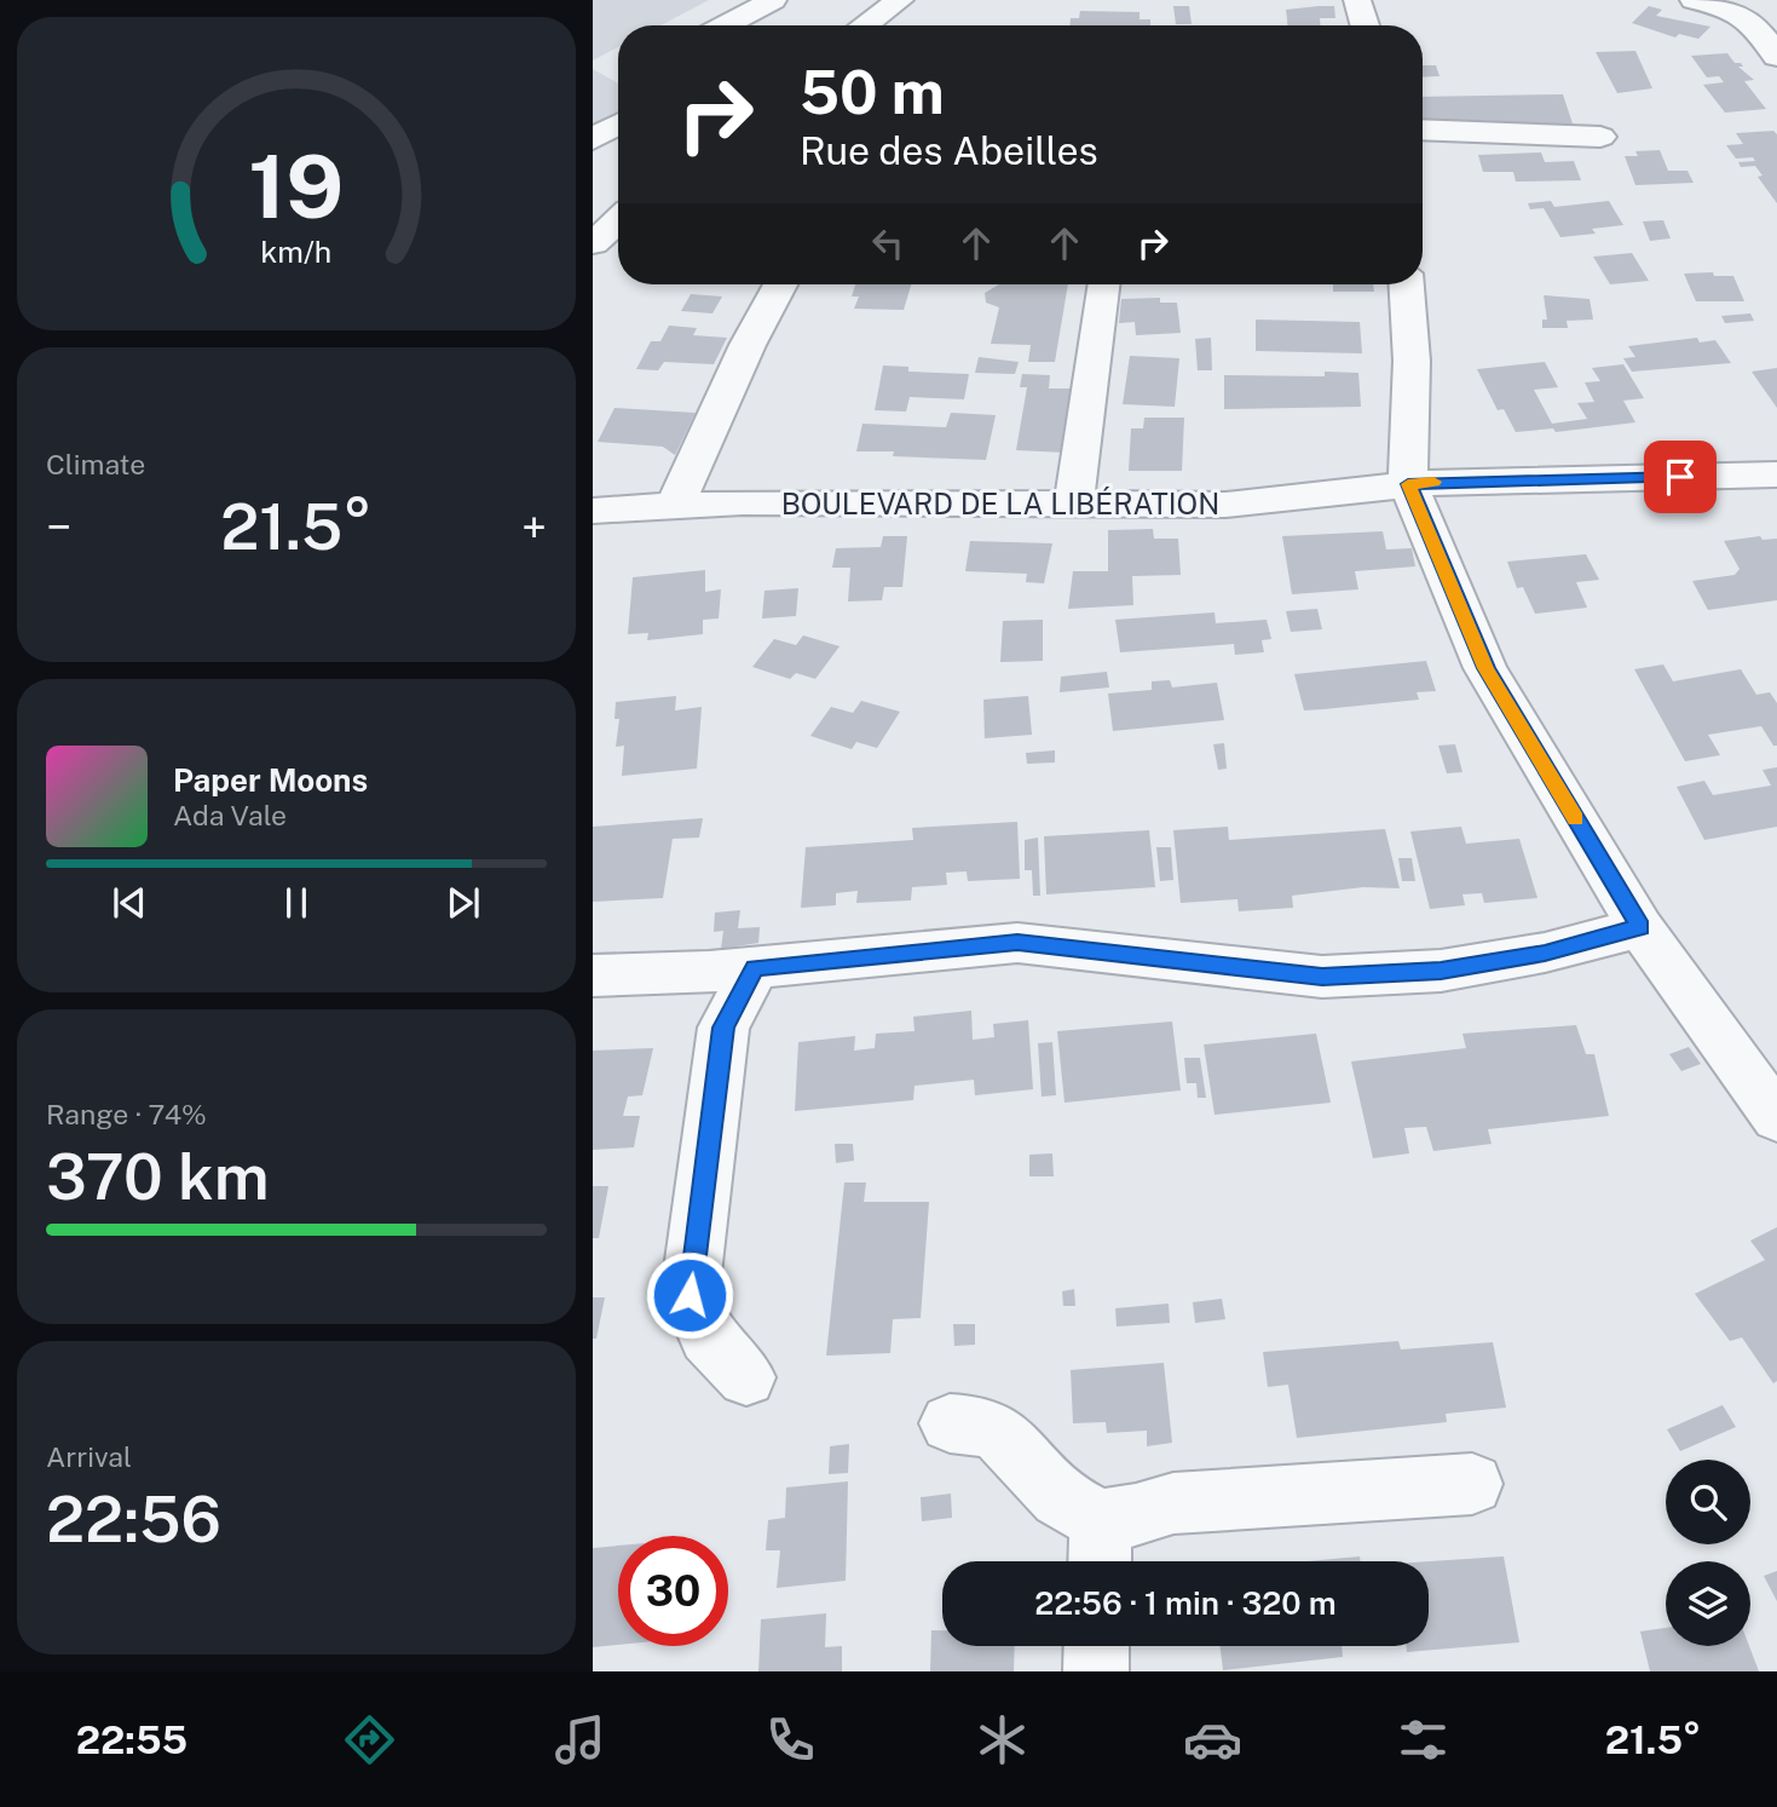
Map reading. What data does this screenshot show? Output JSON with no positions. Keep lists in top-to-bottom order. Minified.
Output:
{"streets":{"street":["BOULEVARD DE LA LIBÉRATION"]},"page":{"turn":["50 m","Rue des Abeilles"],"tile":["Climate",["Range · 74%","370 km"],["Arrival","22:56"]],"heat":["−","21.5°","+"],"song":["Paper Moons","Ada Vale"],"limit":"30","trip":"22:56 · 1 min · 320 m","tabs":["22:55","21.5°"],"gauge":["19","km/h"]}}
